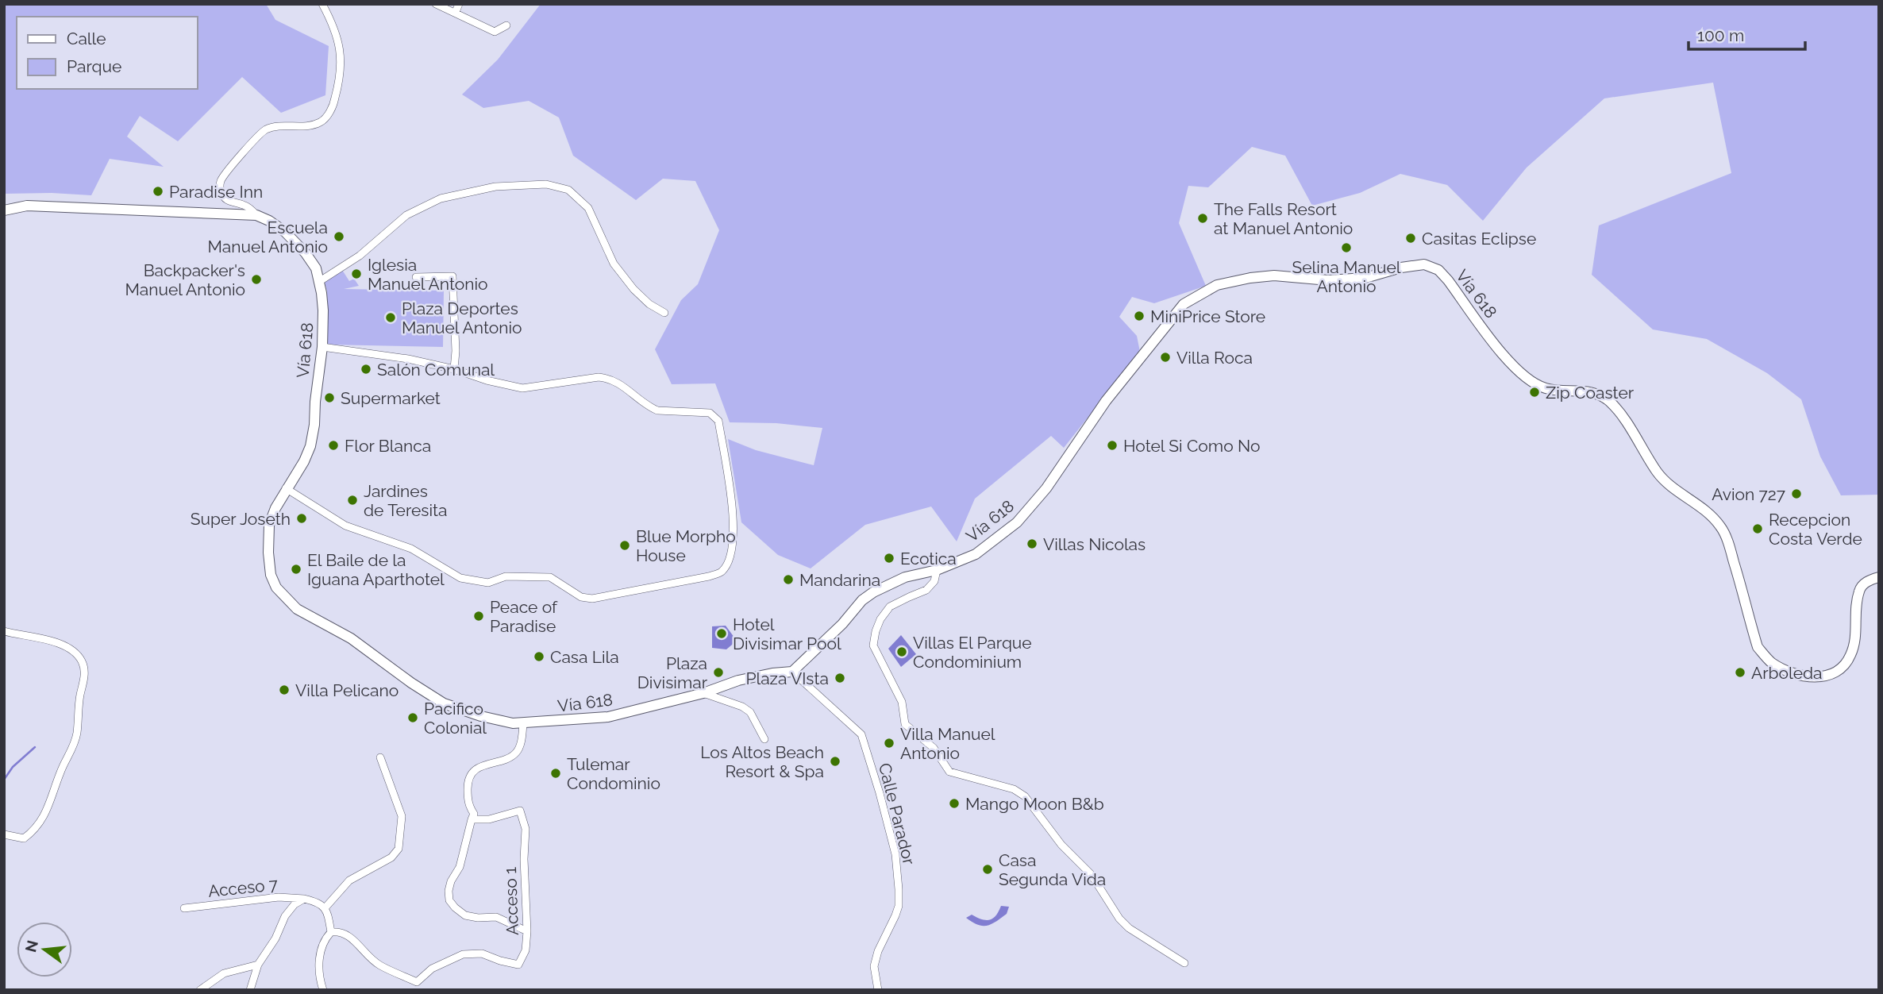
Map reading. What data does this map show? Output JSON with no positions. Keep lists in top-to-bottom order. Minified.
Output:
{"streets":{"street":["Vía 618","Calle Parador","Acceso 7","Acceso 1"]},"crossings":[["Vía 618","Calle Parador"]],"places":["Paradise Inn","The Falls Resort at Manuel Antonio","Escuela Manuel Antonio","Casitas Eclipse","Selina Manuel Antonio","Iglesia Manuel Antonio","Backpacker's Manuel Antonio","MiniPrice Store","Plaza Deportes Manuel Antonio","Villa Roca","Salón Comunal","Zip Coaster","Supermarket","Flor Blanca","Hotel Si Como No","Avion 727","Jardines de Teresita","Super Joseth","Recepcion Costa Verde","Villas Nicolas","Blue Morpho House","Ecotica","El Baile de la Iguana Aparthotel","Mandarina","Peace of Paradise","Hotel Divisimar Pool","Villas El Parque Condominium","Casa Lila","Plaza Divisimar","Arboleda","Plaza VIsta","Villa Pelicano","Pacifico Colonial","Villa Manuel Antonio","Los Altos Beach Resort & Spa","Tulemar Condominio","Mango Moon B&b","Casa Segunda Vida"],"legend":["Calle","Parque"],"scale_bar":"100 m","north":"left"}
